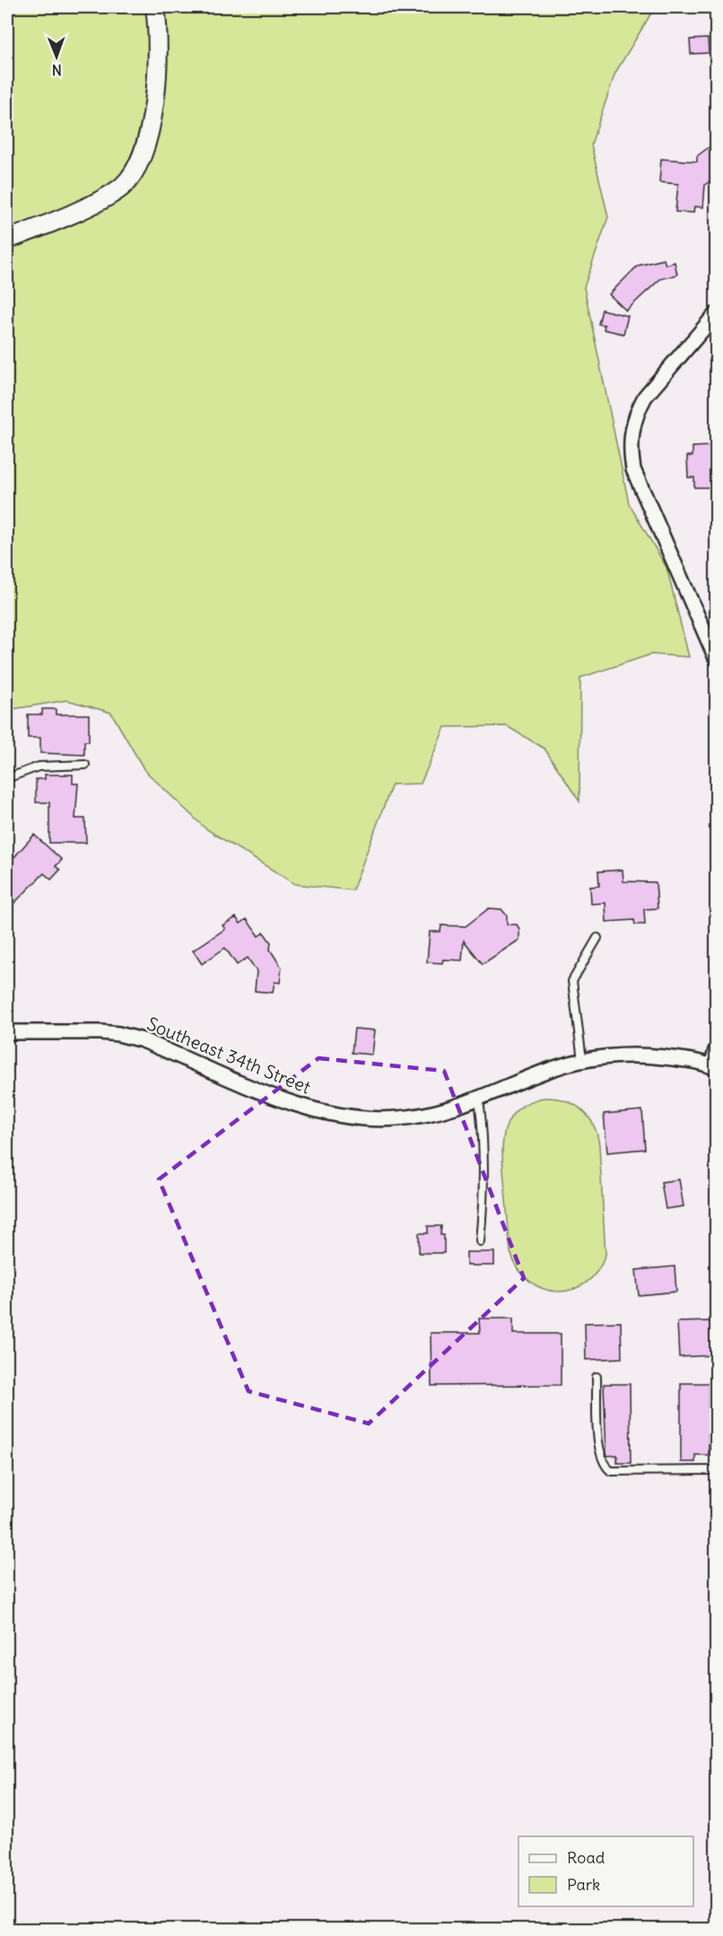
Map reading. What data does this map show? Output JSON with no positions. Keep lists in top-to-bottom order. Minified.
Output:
{"streets":{"street":["Southeast 34th Street"]},"legend":["Road","Park"],"north":"bottom"}
